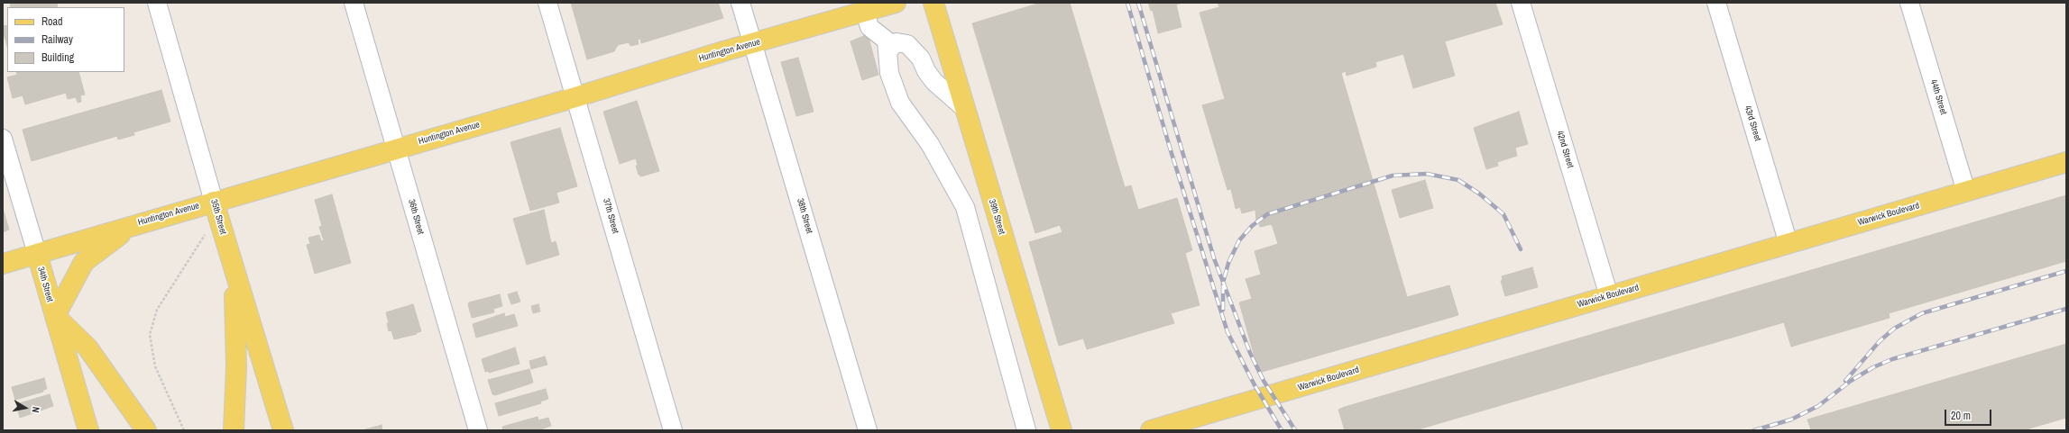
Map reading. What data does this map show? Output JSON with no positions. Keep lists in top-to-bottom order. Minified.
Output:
{"streets":{"main road":["Huntington Avenue","Warwick Boulevard","35th Street","39th Street","34th Street"],"street":["44th Street","43rd Street","42nd Street","37th Street","38th Street","36th Street"]},"crossings":[["Huntington Avenue","37th Street"],["Huntington Avenue","38th Street"],["Huntington Avenue","35th Street"],["Huntington Avenue","36th Street"],["Huntington Avenue","34th Street"],["44th Street","Warwick Boulevard"],["43rd Street","Warwick Boulevard"],["42nd Street","Warwick Boulevard"]],"legend":["Road","Railway","Building"],"scale_bar":"20 m","north":"right"}
